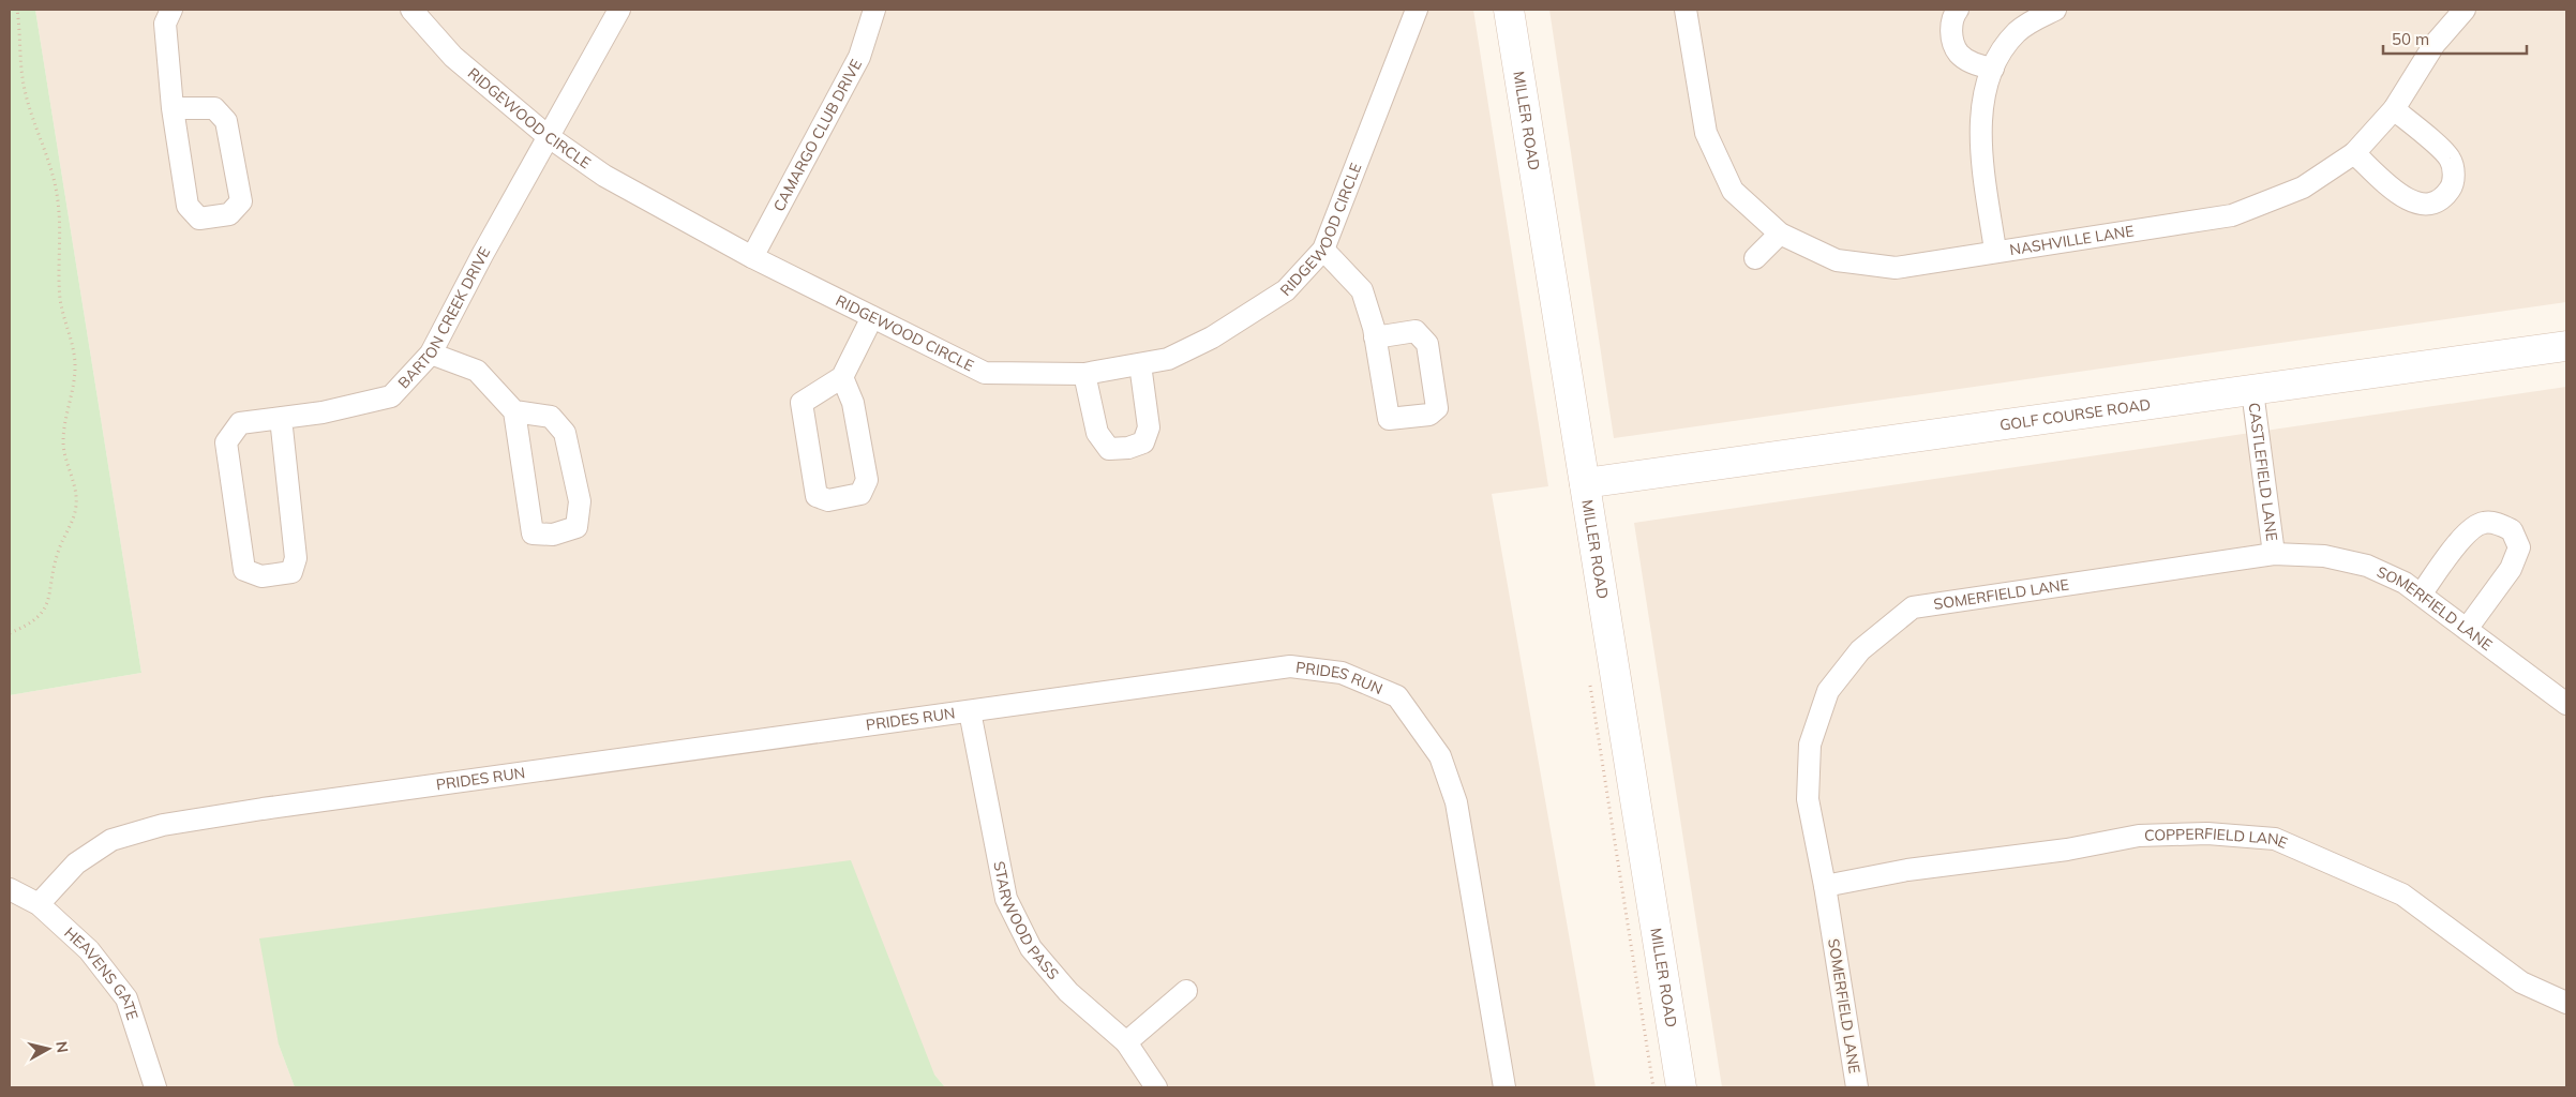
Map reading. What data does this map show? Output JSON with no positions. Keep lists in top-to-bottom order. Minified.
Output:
{"streets":{"street":["RIDGEWOOD CIRCLE","MILLER ROAD","CAMARGO CLUB DRIVE","NASHVILLE LANE","BARTON CREEK DRIVE","GOLF COURSE ROAD","CASTLEFIELD LANE","SOMERFIELD LANE","PRIDES RUN","COPPERFIELD LANE","STARWOOD PASS","HEAVENS GATE"]},"crossings":[["RIDGEWOOD CIRCLE","CAMARGO CLUB DRIVE"],["RIDGEWOOD CIRCLE","BARTON CREEK DRIVE"],["MILLER ROAD","GOLF COURSE ROAD"],["GOLF COURSE ROAD","CASTLEFIELD LANE"],["CASTLEFIELD LANE","SOMERFIELD LANE"],["SOMERFIELD LANE","COPPERFIELD LANE"],["PRIDES RUN","STARWOOD PASS"],["PRIDES RUN","HEAVENS GATE"]],"scale_bar":"50 m","north":"right"}
